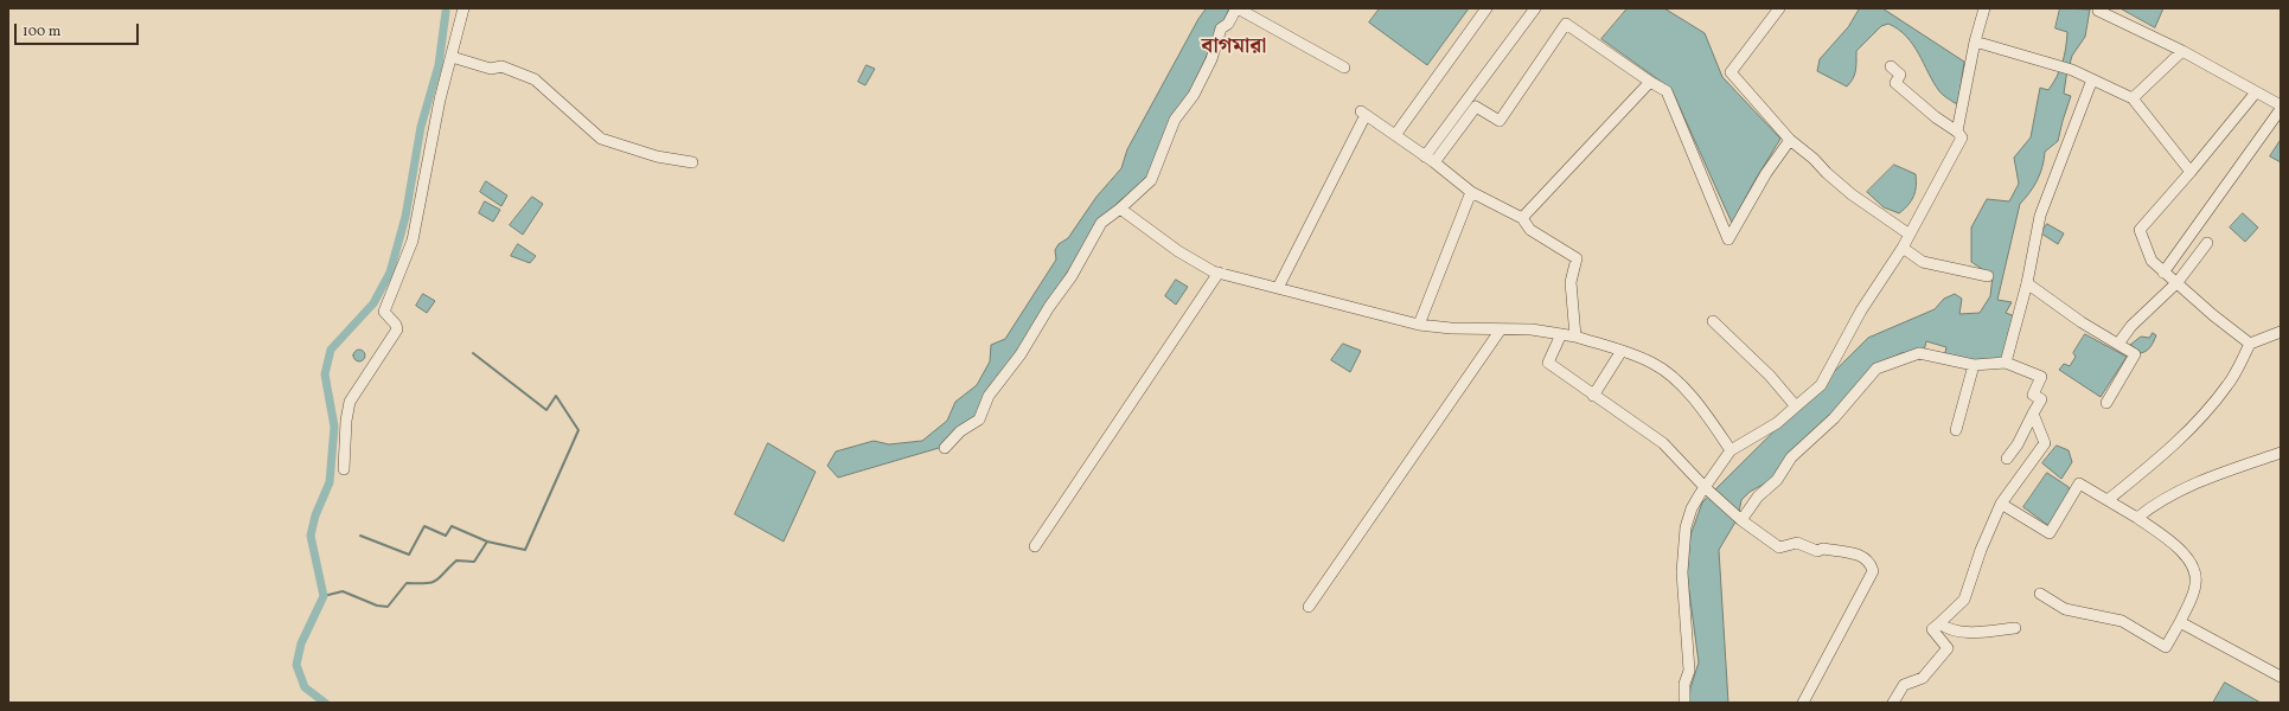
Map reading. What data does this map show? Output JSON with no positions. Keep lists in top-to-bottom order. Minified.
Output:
{"districts":["বাগমারা"],"scale_bar":"100 m"}
